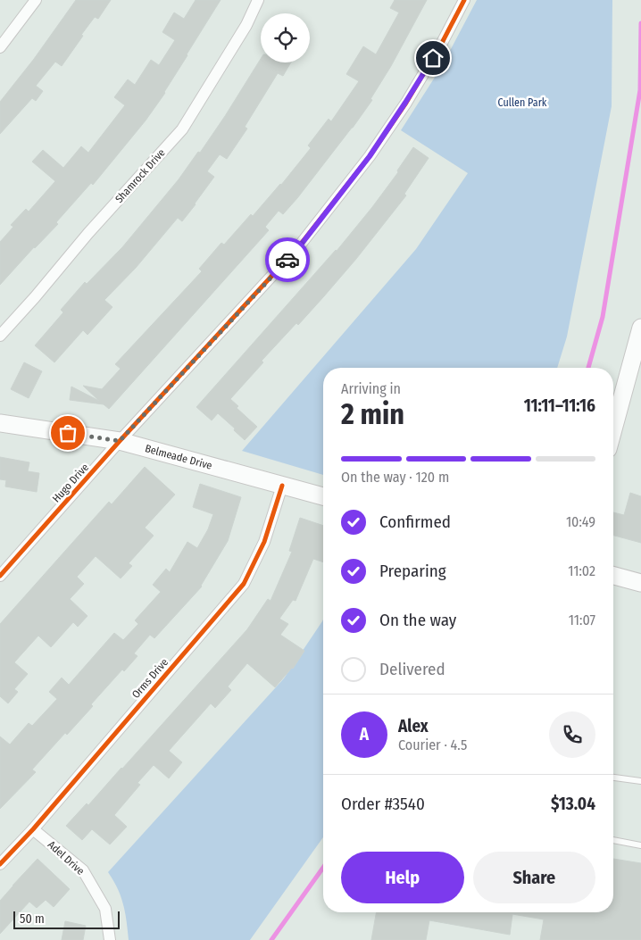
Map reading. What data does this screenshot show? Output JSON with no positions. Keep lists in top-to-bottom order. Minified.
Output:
{"streets":{"street":["Shamrock Drive","Belmeade Drive","Hugo Drive","Orms Drive","Adel Drive"]},"crossings":[["Belmeade Drive","Hugo Drive"],["Belmeade Drive","Orms Drive"],["Orms Drive","Adel Drive"]],"parks":["Cullen Park"],"scale_bar":"50 m","page":{"heading":["2 min","Arriving in","11:11–11:16"],"panel":["Alex","Courier · 4.5","Order #3540","$13.04"],"bar":"On the way · 120 m","list":[["Confirmed","10:49"],["Preparing","11:02"],["On the way","11:07"],"Delivered"],"round":"A","buttons":["Help","Share"],"scale":"50 m"}}
